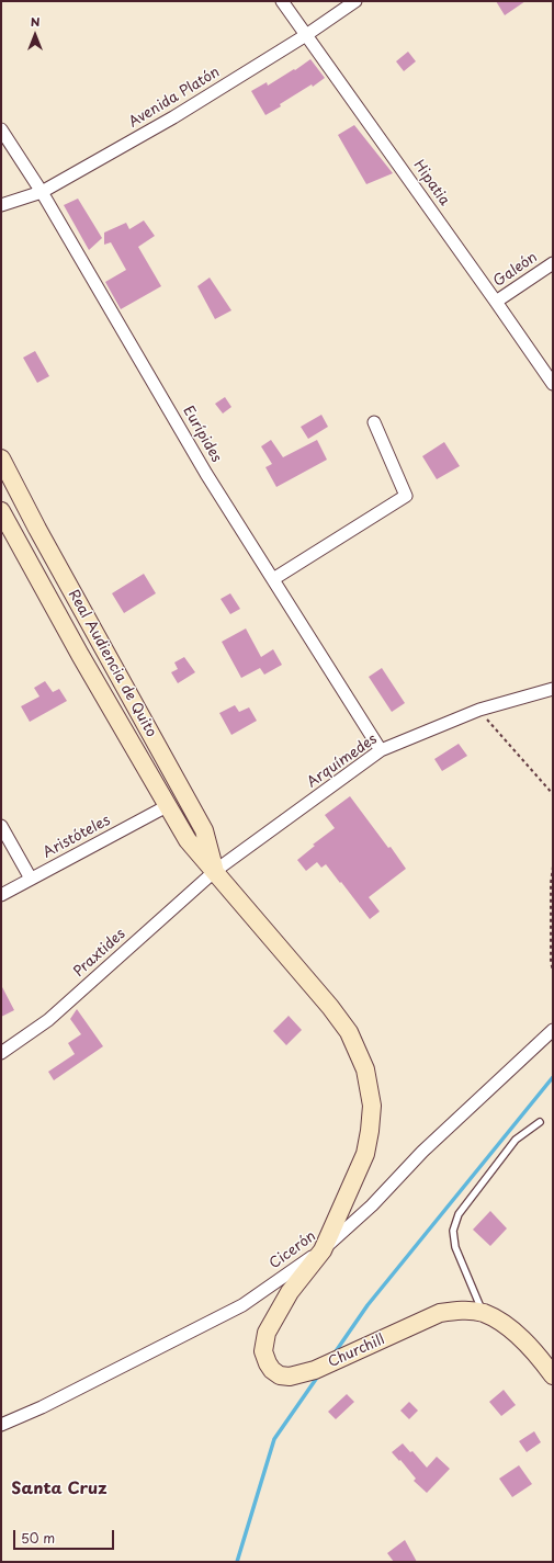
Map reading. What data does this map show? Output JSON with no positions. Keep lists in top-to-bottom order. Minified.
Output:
{"streets":{"main road":["Real Audiencia de Quito","Churchill"],"street":["Avenida Platón","Hipatia","Galeón","Eurípides","Arquímedes","Aristóteles","Praxtides","Cicerón"]},"crossings":[["Avenida Platón","Hipatia"],["Avenida Platón","Eurípides"],["Hipatia","Galeón"],["Eurípides","Arquímedes"],["Real Audiencia de Quito","Arquímedes"],["Real Audiencia de Quito","Aristóteles"],["Real Audiencia de Quito","Praxtides"],["Real Audiencia de Quito","Cicerón"],["Real Audiencia de Quito","Churchill"],["Arquímedes","Praxtides"],["Cicerón","Churchill"]],"districts":["Santa Cruz"],"scale_bar":"50 m","north":"top"}
